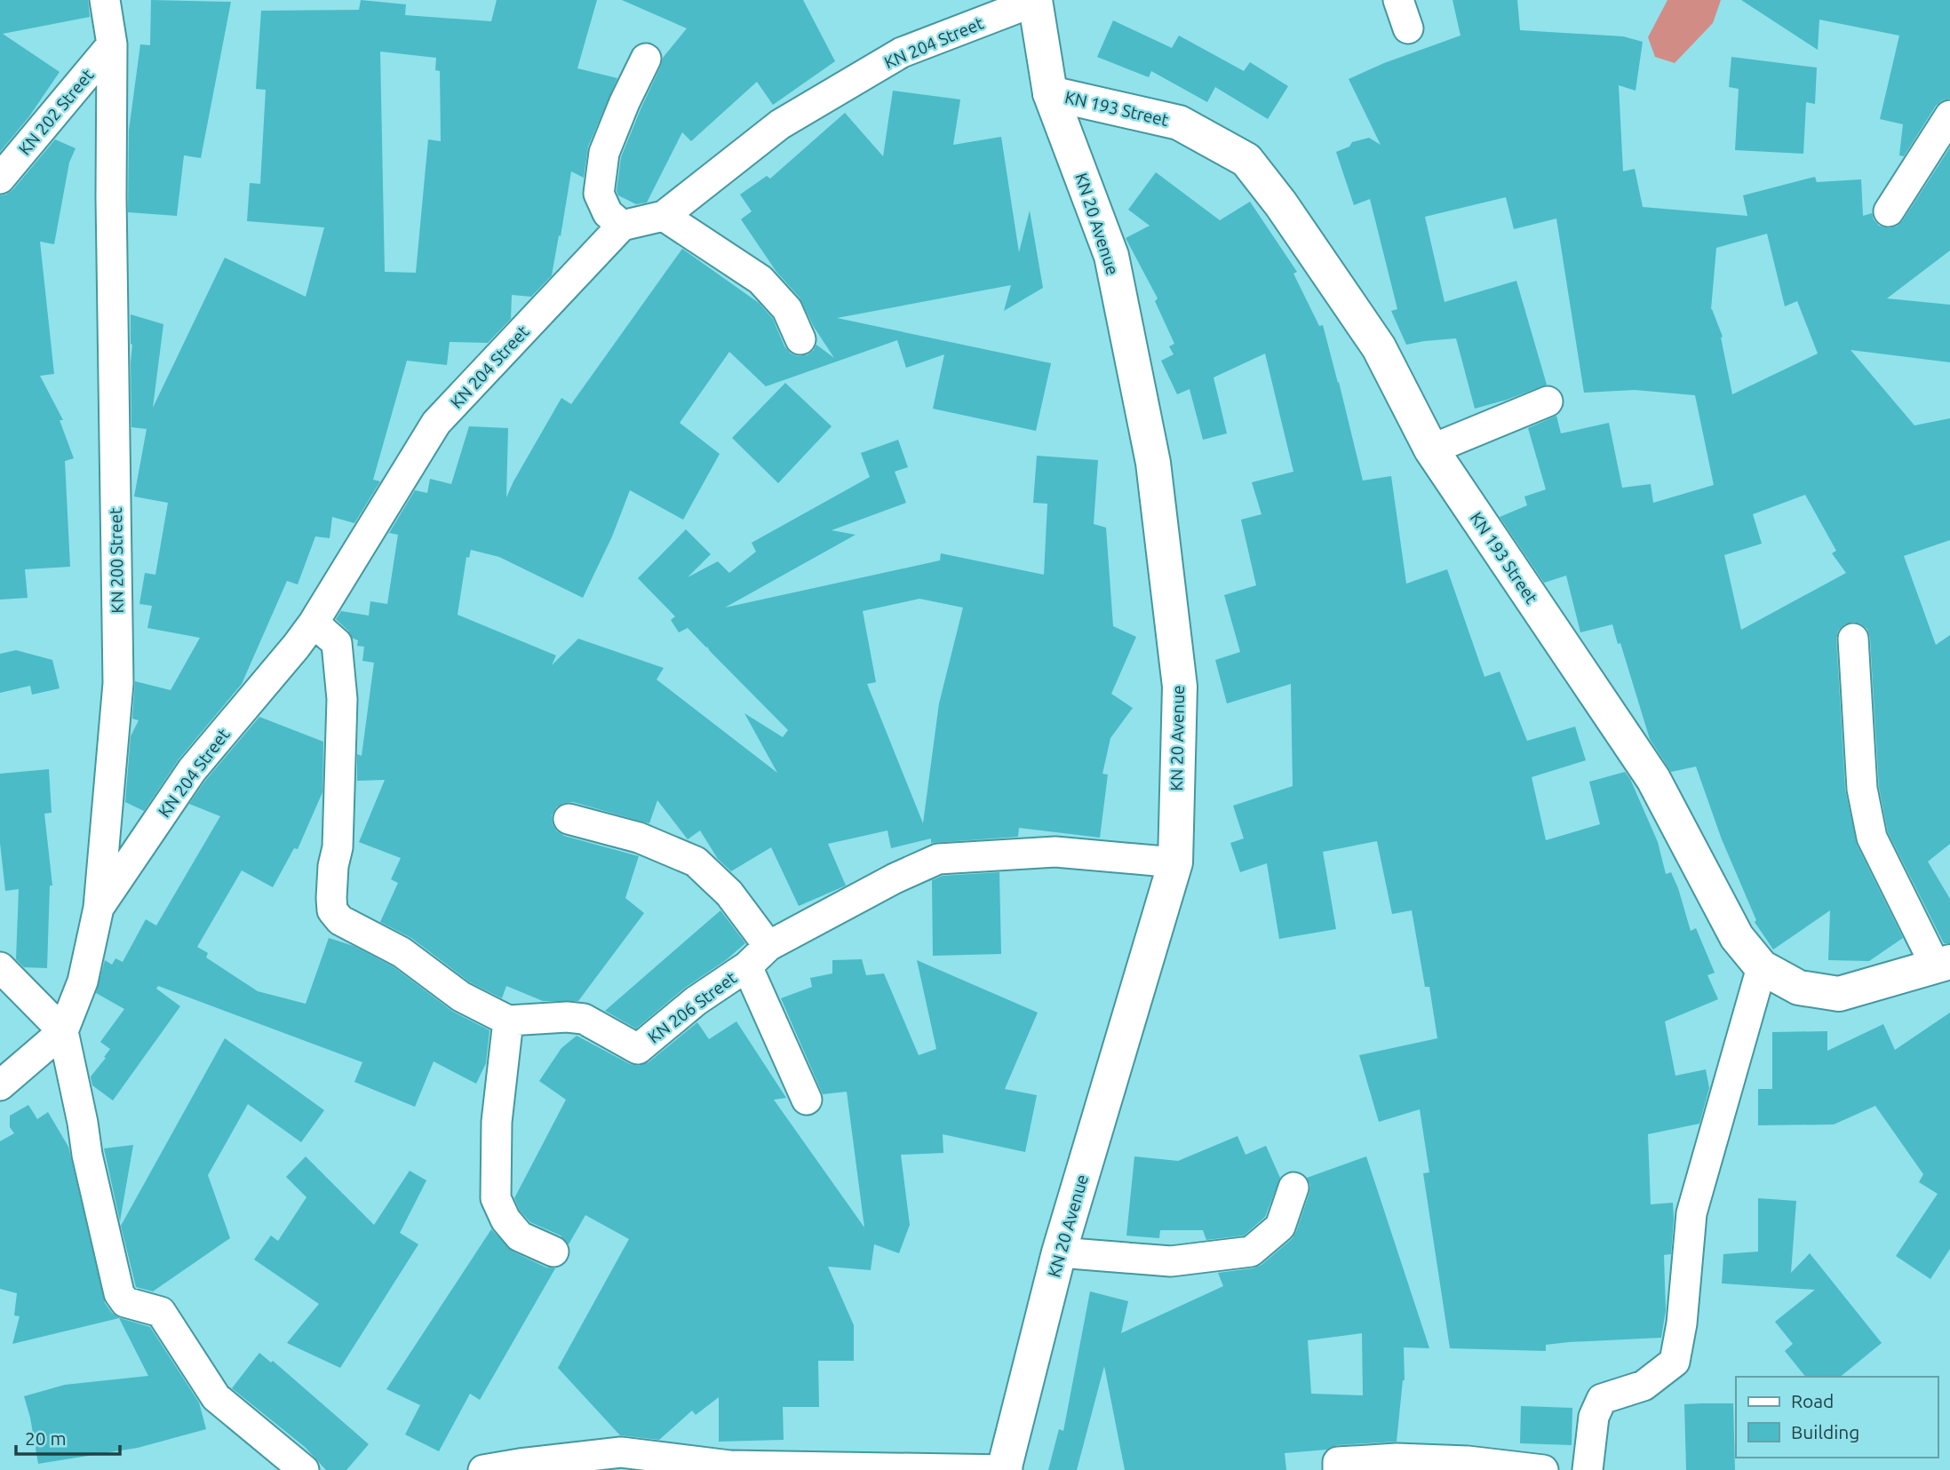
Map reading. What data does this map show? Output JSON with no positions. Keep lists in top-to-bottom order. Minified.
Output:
{"streets":{"main road":["KN 193 Street","KN 20 Avenue"],"street":["KN 204 Street","KN 202 Street","KN 200 Street","KN 206 Street"]},"crossings":[["KN 204 Street","KN 20 Avenue"],["KN 204 Street","KN 200 Street"],["KN 193 Street","KN 20 Avenue"],["KN 202 Street","KN 200 Street"],["KN 20 Avenue","KN 206 Street"]],"legend":["Road","Building"],"scale_bar":"20 m"}
